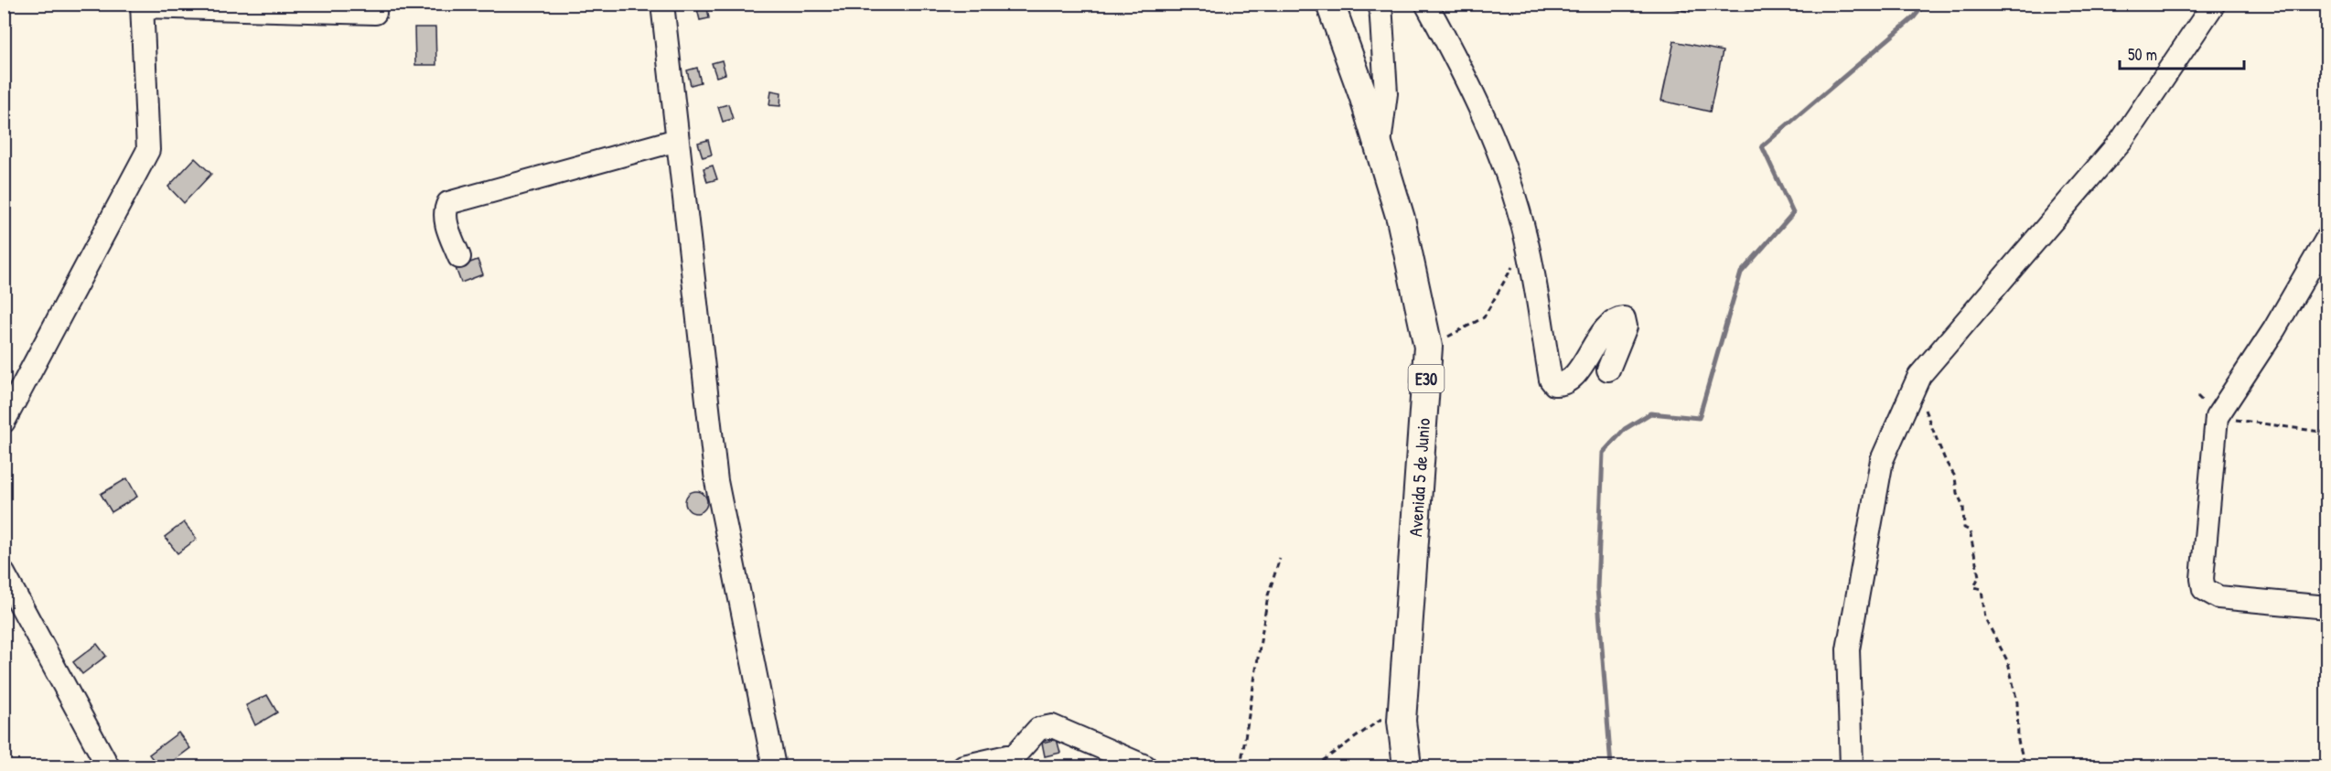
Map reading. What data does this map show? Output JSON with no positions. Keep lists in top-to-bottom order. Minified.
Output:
{"streets":{"main road":["E30","Avenida 5 de Junio"]},"scale_bar":"50 m"}
